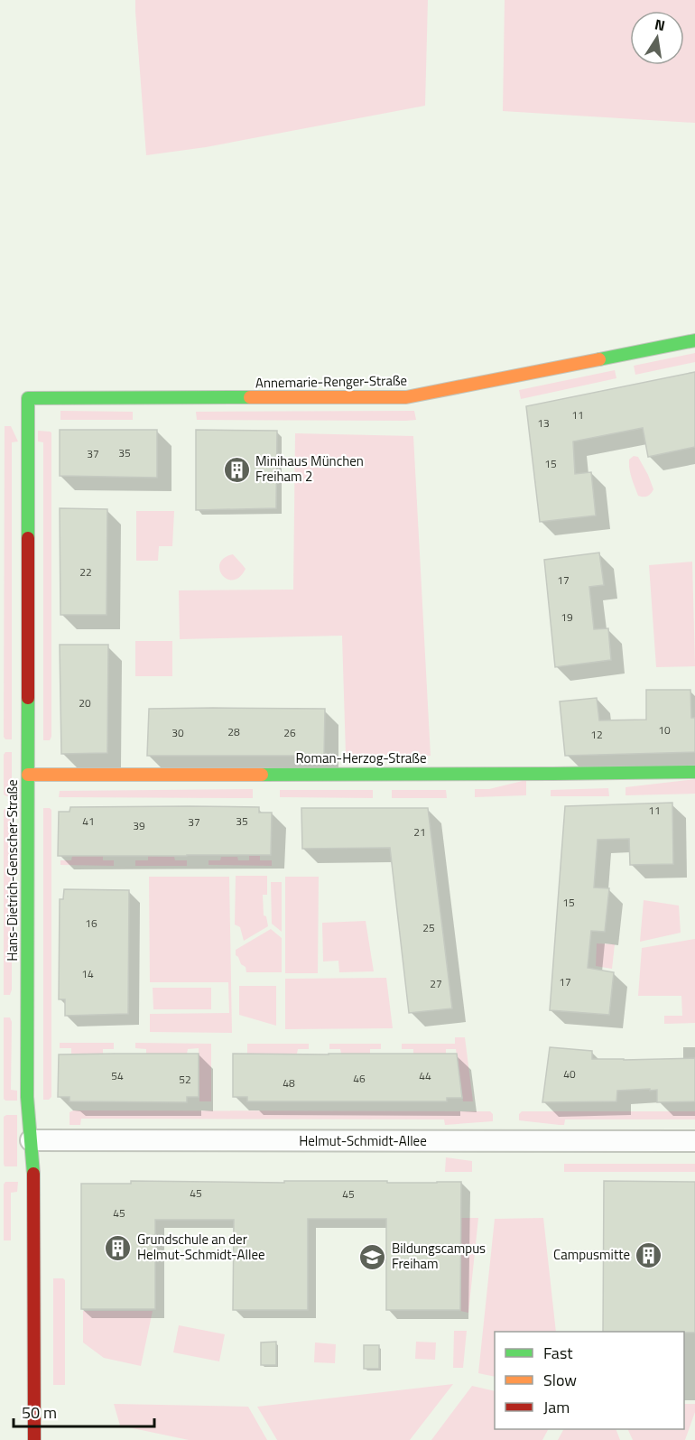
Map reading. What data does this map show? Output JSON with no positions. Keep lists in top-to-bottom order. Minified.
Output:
{"streets":{"street":["Annemarie-Renger-Straße","Roman-Herzog-Straße","Hans-Dietrich-Genscher-Straße","Helmut-Schmidt-Allee"]},"crossings":[["Annemarie-Renger-Straße","Hans-Dietrich-Genscher-Straße"],["Roman-Herzog-Straße","Hans-Dietrich-Genscher-Straße"],["Hans-Dietrich-Genscher-Straße","Helmut-Schmidt-Allee"]],"places":{"building":["Minihaus München Freiham 2","Grundschule an der Helmut-Schmidt-Allee","Campusmitte"],"school or university":["Bildungscampus Freiham"]},"house_numbers":["11","13","35","37","15","22","17","19","20","10","28","30","26","12","11","41","35","37","39","21","15","16","25","14","17","27","40","54","44","46","52","48","45","45","45"],"legend":["Fast","Slow","Jam"],"scale_bar":"50 m","north":"top"}
